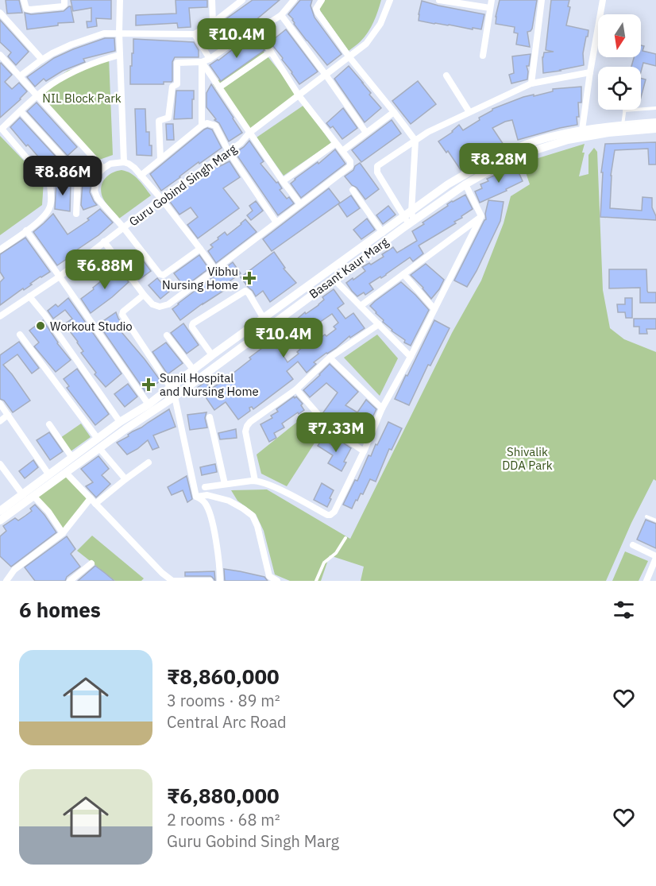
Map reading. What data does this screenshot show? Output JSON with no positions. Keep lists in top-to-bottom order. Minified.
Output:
{"streets":{"main road":["Basant Kaur Marg"],"street":["Guru Gobind Singh Marg"]},"parks":["NIL Block Park","Shivalik DDA Park"],"places":{"health":["Vibhu Nursing Home","Sunil Hospital and Nursing Home"],"other":["Workout Studio"]},"north":"bottom","page":{"price":["₹10.4M","₹8.28M","₹8.86M","₹6.88M","₹10.4M","₹7.33M"],"heading":"6 homes","list":[{"name":"₹8,860,000","note":"3 rooms · 89 m² · Central Arc Road"},{"name":"₹6,880,000","note":"2 rooms · 68 m² · Guru Gobind Singh Marg"}]}}
